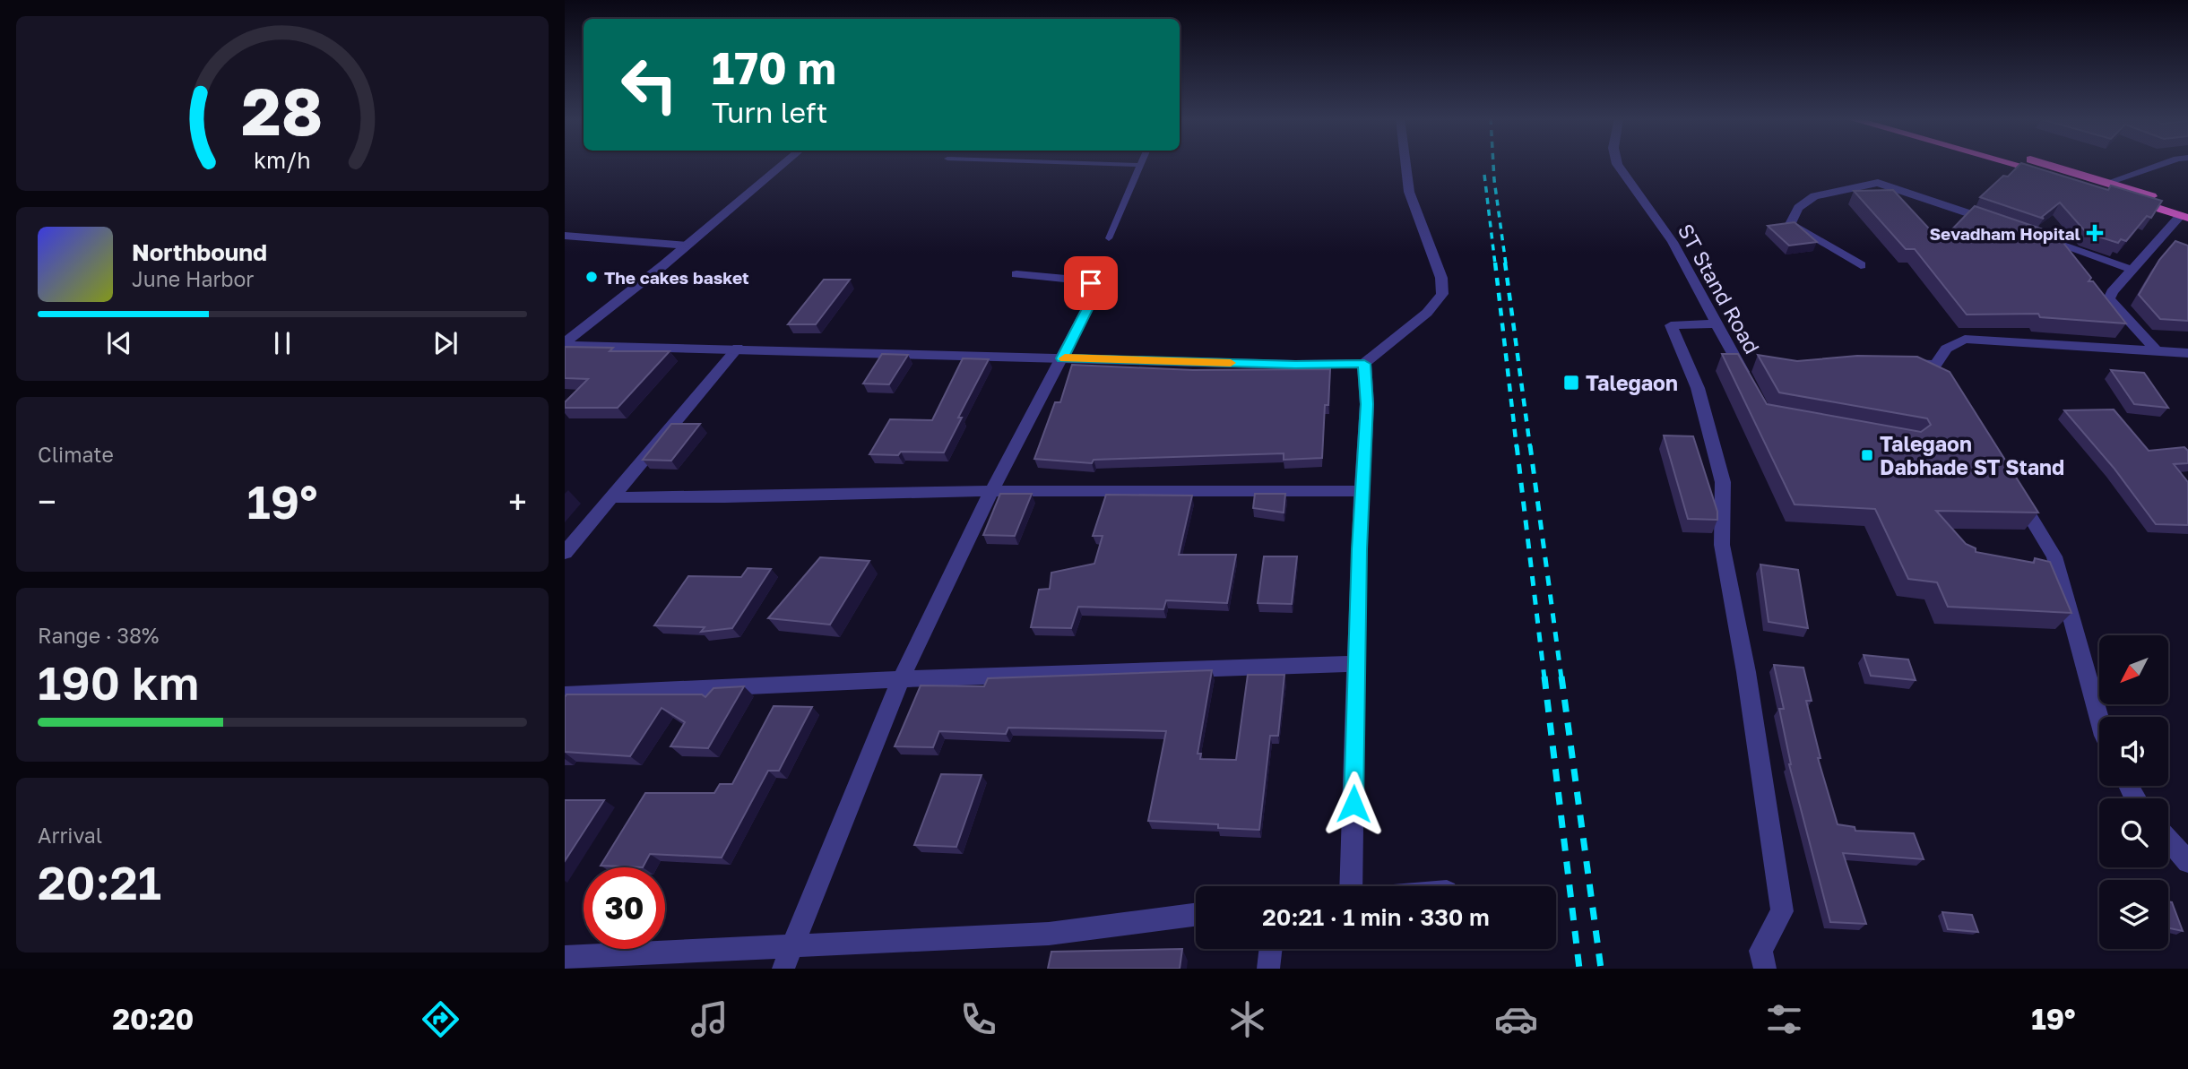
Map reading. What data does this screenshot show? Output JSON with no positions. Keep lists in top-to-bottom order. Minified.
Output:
{"streets":{"street":["ST Stand Road"]},"places":{"health":["Sevadham Hopital"],"other":["The cakes basket"],"transit":["Talegaon","Talegaon Dabhade ST Stand"]},"north":"bottom left","page":{"turn":["170 m","Turn left"],"song":["Northbound","June Harbor"],"tile":["Climate",["Range · 38%","190 km"],["Arrival","20:21"]],"heat":["−","19°","+"],"limit":"30","trip":"20:21 · 1 min · 330 m","tabs":["20:20","19°"],"gauge":["28","km/h"]}}
